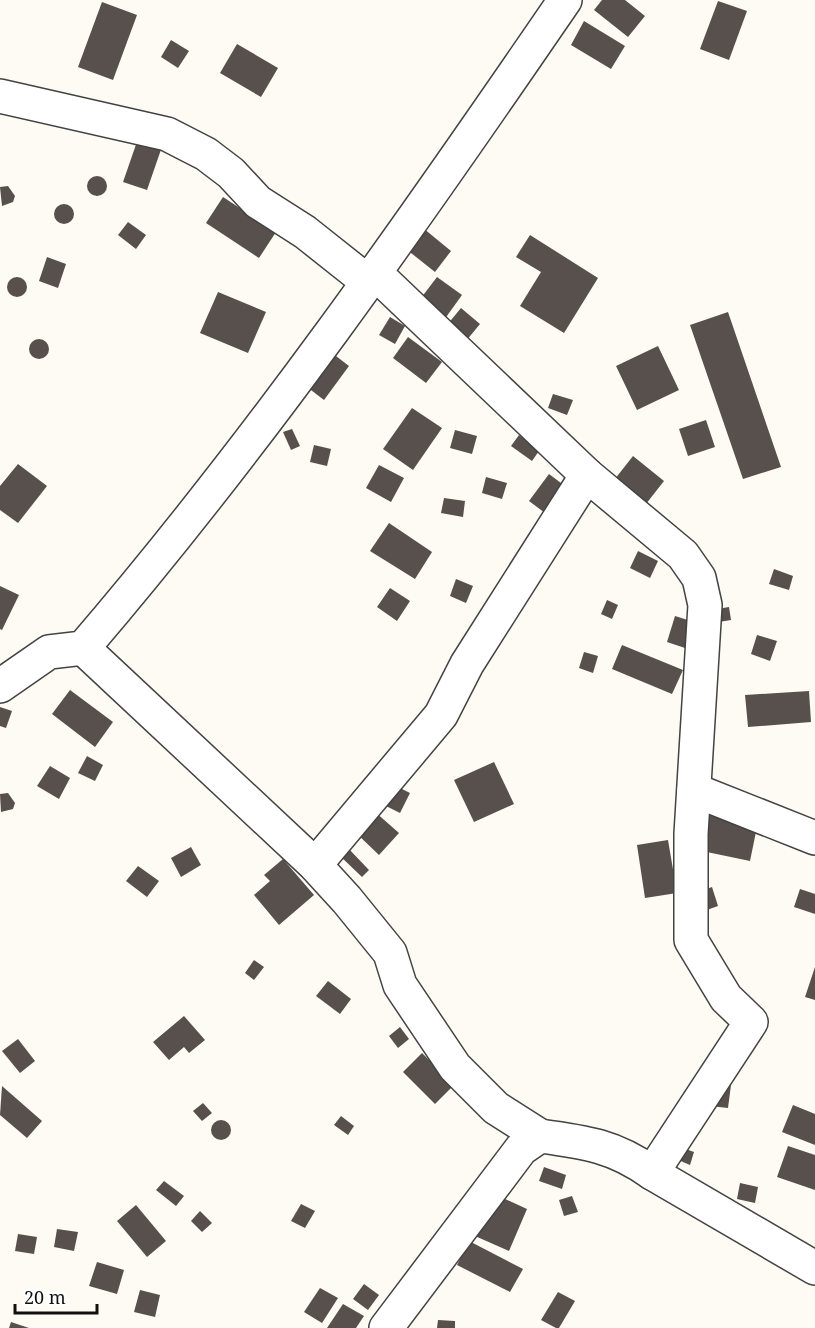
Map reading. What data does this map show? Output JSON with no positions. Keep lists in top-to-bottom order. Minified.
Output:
{"scale_bar":"20 m"}
